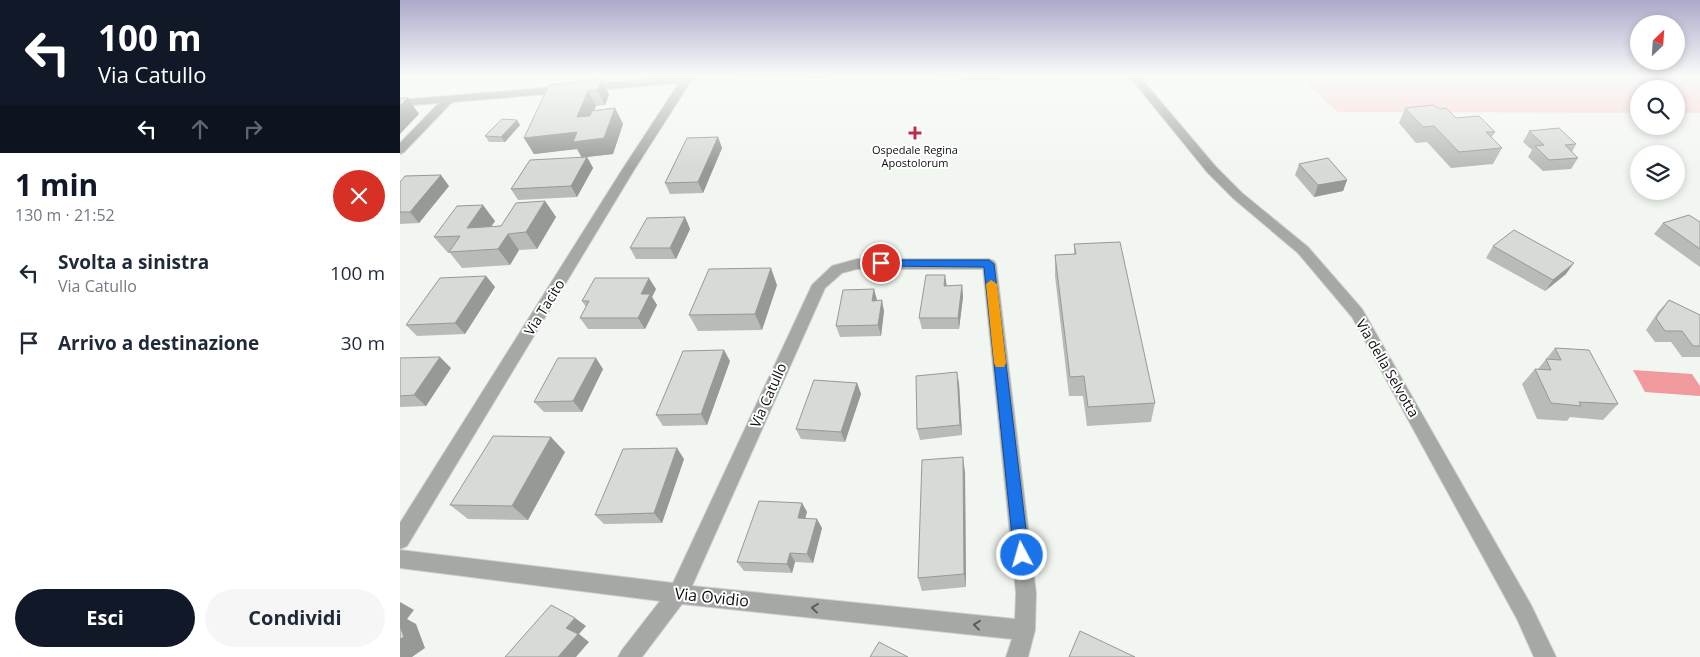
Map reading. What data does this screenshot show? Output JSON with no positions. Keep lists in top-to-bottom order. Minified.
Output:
{"streets":{"street":["Via Tacito","Via della Selvotta","Via Catullo","Via Ovidio"]},"crossings":[["Via Catullo","Via Ovidio"]],"one_way":["Via Ovidio"],"places":{"health":["Ospedale Regina Apostolorum"]},"north":"top right","page":{"turn":["100 m","Via Catullo"],"heading":["1 min","130 m · 21:52"],"list":[{"name":"Svolta a sinistra","note":"Via Catullo","value":"100 m"},{"name":"Arrivo a destinazione","value":"30 m"}],"buttons":["Esci","Condividi"]}}
